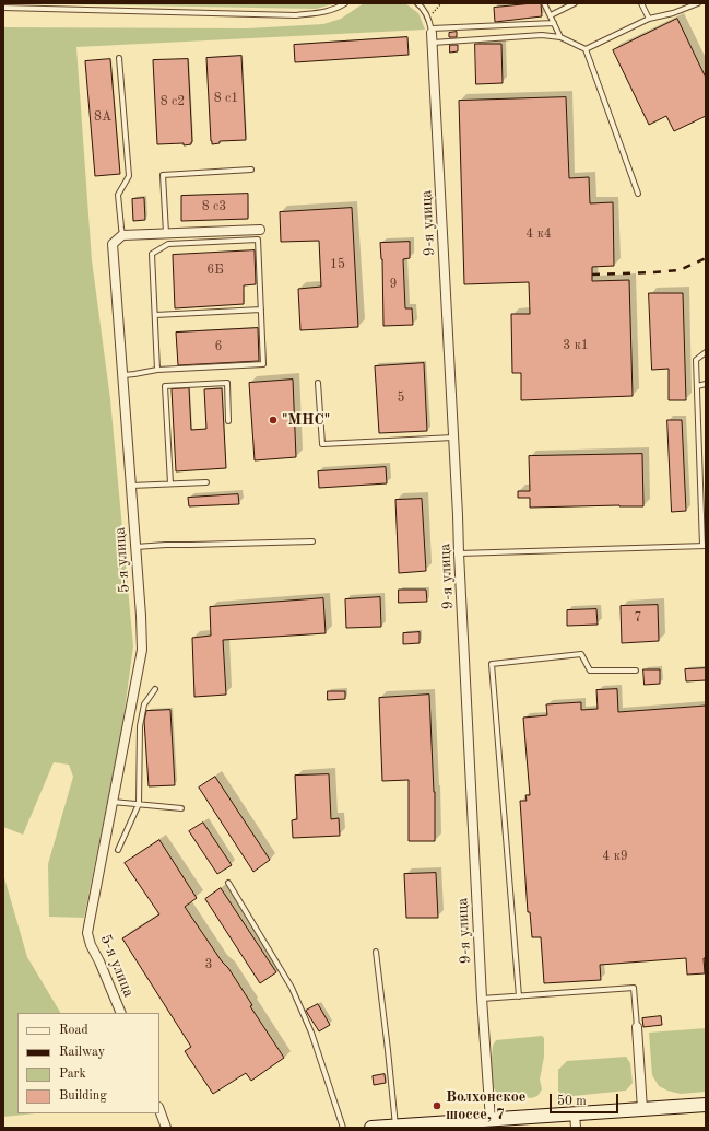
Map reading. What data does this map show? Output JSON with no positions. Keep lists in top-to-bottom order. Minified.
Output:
{"streets":{"street":["9-я улица","5-я улица"]},"places":["\"МНС\"","Волхонское шоссе, 7"],"house_numbers":["8 с1","8 с2","8А","8 с3","4 к4","15","6Б","9","3 к1","6","5","7","4 к9","3"],"legend":["Road","Railway","Park","Building"],"scale_bar":"50 m"}
